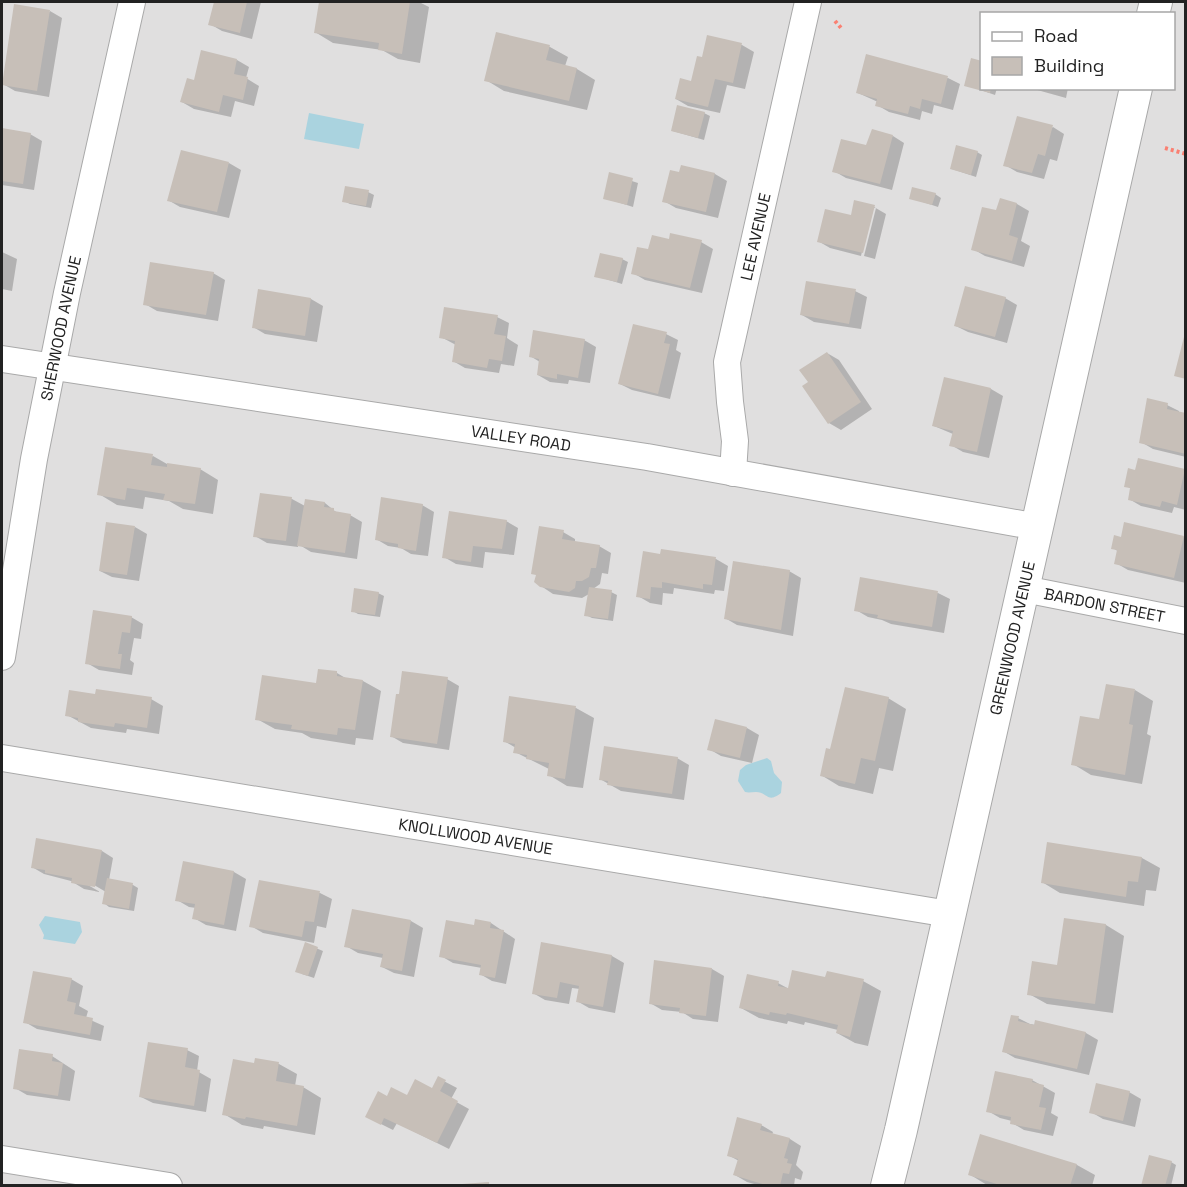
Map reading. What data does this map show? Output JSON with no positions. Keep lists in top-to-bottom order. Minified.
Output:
{"streets":{"street":["LEE AVENUE","SHERWOOD AVENUE","VALLEY ROAD","BARDON STREET","GREENWOOD AVENUE","KNOLLWOOD AVENUE"]},"crossings":[["LEE AVENUE","VALLEY ROAD"],["SHERWOOD AVENUE","VALLEY ROAD"],["VALLEY ROAD","GREENWOOD AVENUE"],["BARDON STREET","GREENWOOD AVENUE"],["GREENWOOD AVENUE","KNOLLWOOD AVENUE"]],"legend":["Road","Building"]}
